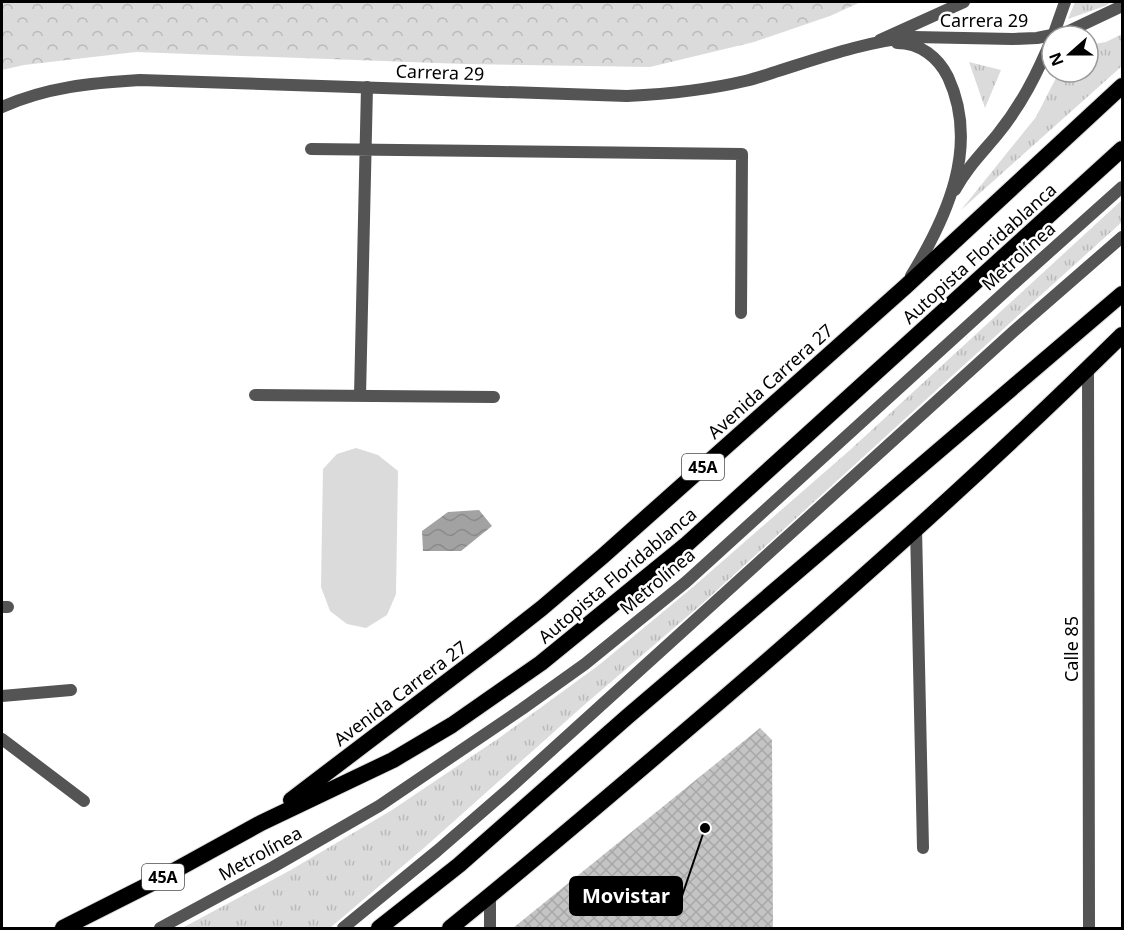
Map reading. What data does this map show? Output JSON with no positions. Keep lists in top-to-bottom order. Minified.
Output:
{"streets":{"highway":["Autopista Floridablanca","Avenida Carrera 27","45A"],"street":["Carrera 29","Metrolínea","Calle 85"]},"crossings":[["Carrera 29","Avenida Carrera 27"],["Autopista Floridablanca","Avenida Carrera 27"]],"places":["Movistar"],"north":"left"}
